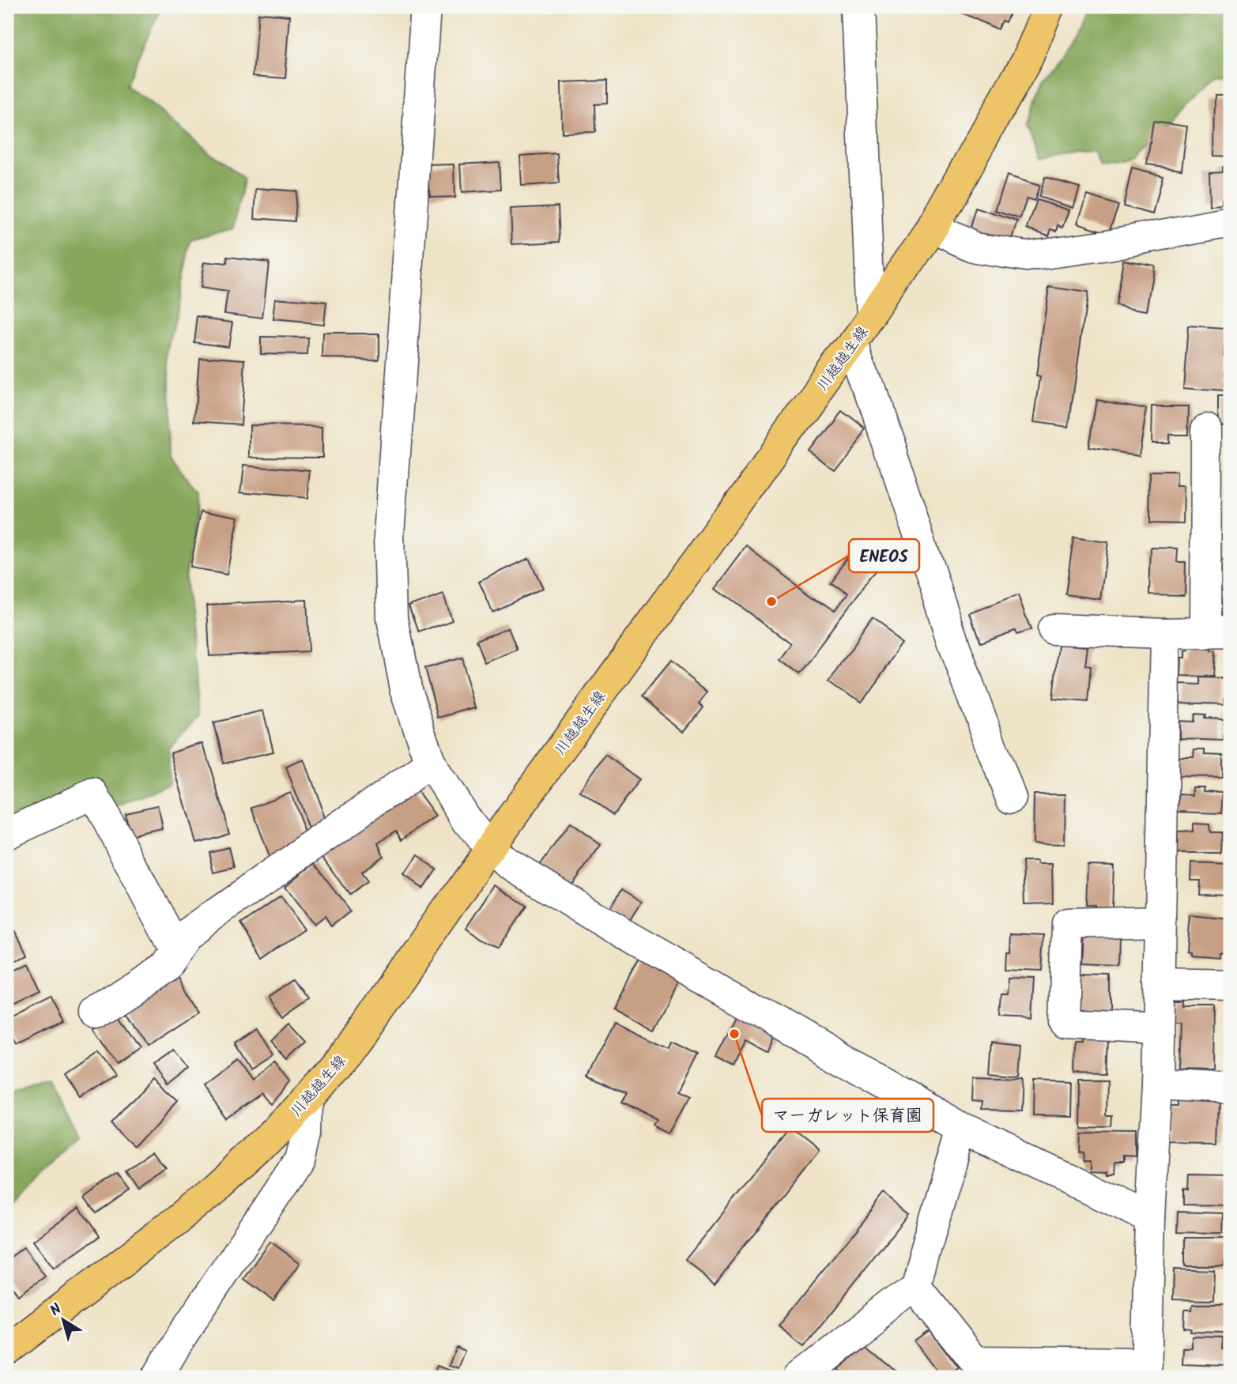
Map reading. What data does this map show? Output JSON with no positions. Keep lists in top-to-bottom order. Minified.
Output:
{"streets":{"main road":["川越越生線"]},"places":["ENEOS","マーガレット保育園"],"north":"top left"}
